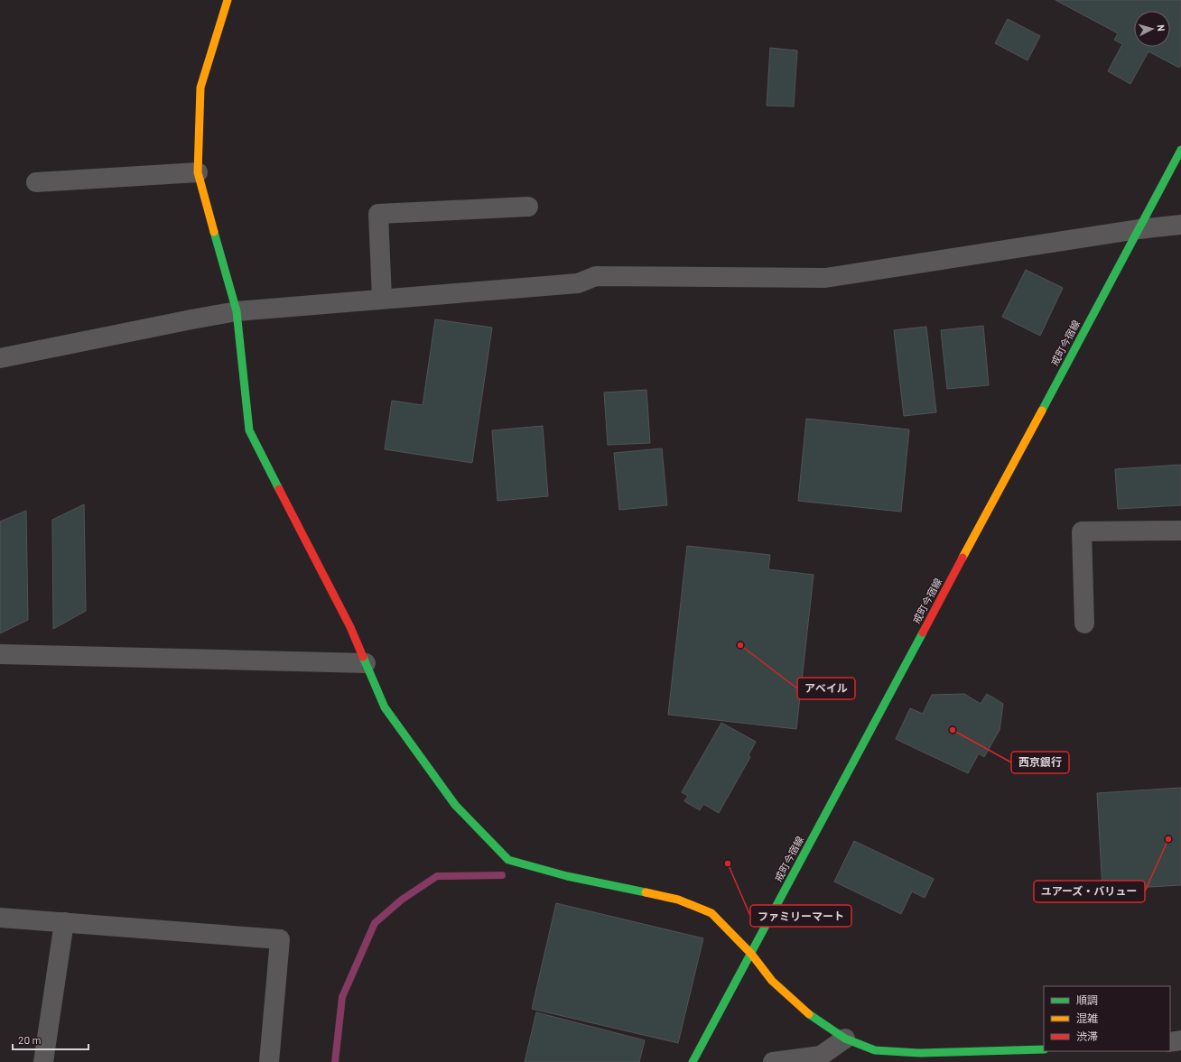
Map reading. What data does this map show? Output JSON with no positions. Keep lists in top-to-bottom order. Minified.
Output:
{"streets":{"street":["戒町今宿線"]},"places":["アベイル","西京銀行","ユアーズ・バリュー","ファミリーマート"],"legend":["順調","混雑","渋滞"],"scale_bar":"20 m","north":"right"}
